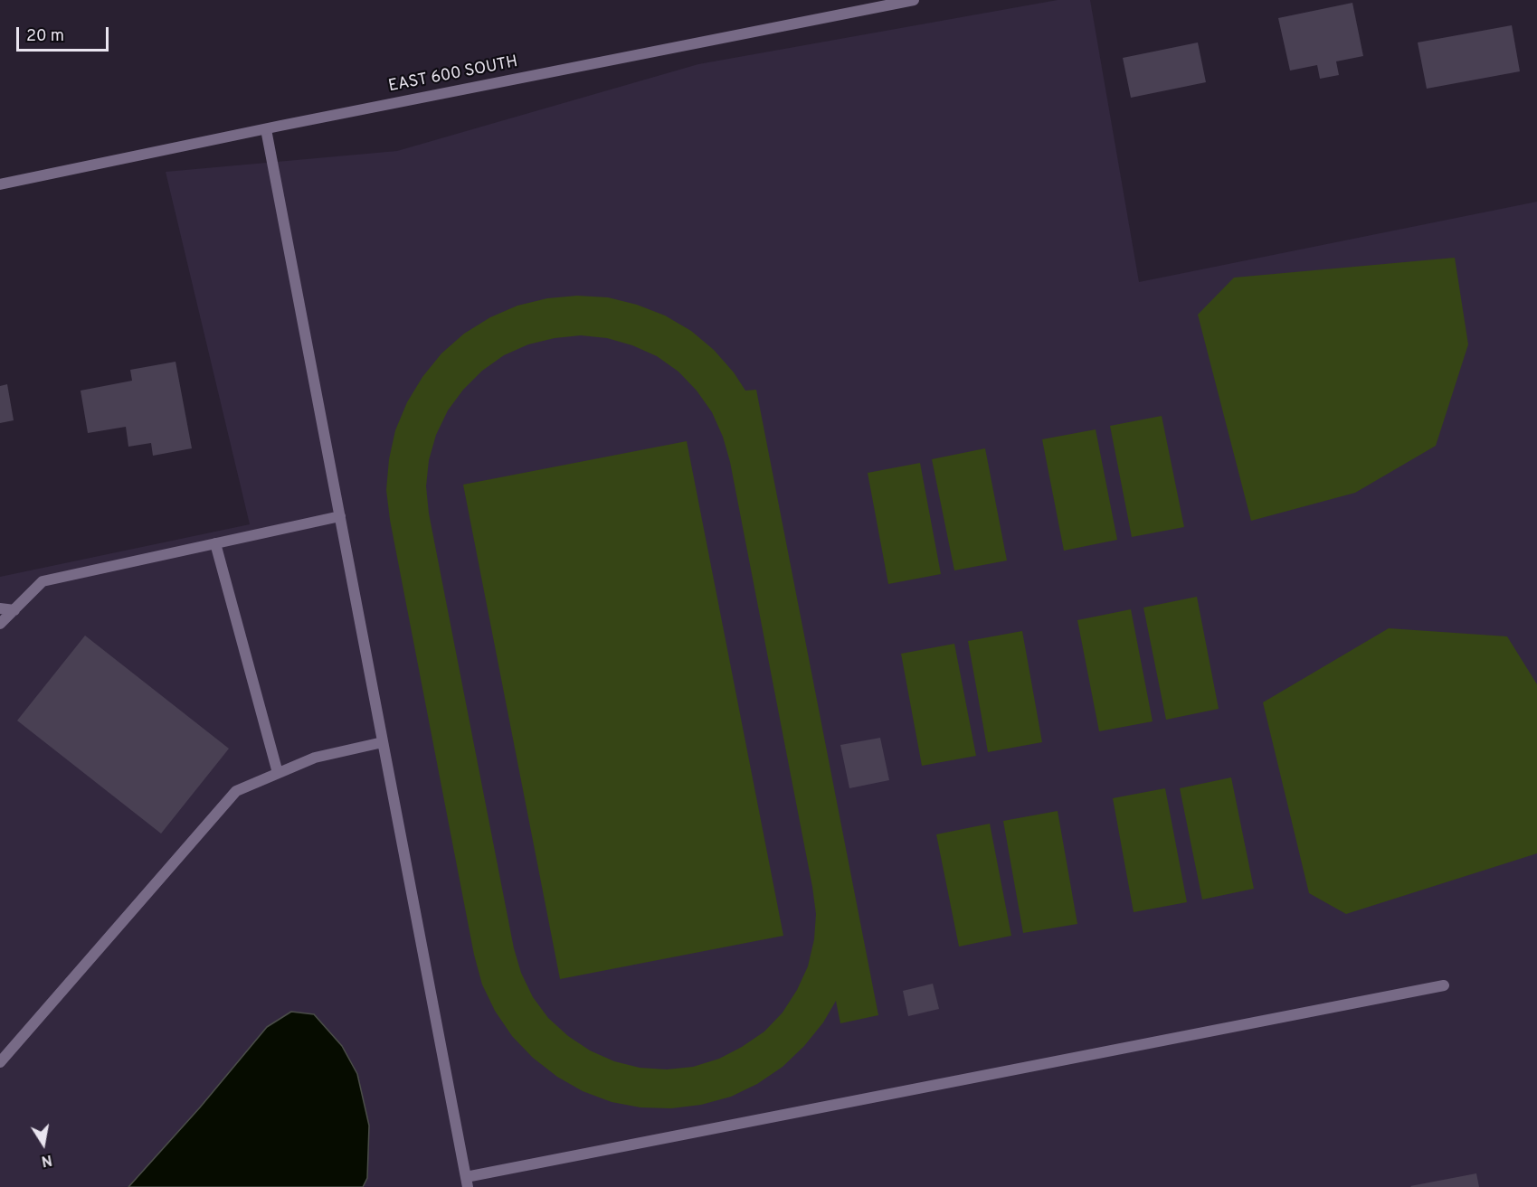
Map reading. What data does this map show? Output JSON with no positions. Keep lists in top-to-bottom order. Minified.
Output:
{"streets":{"street":["EAST 600 SOUTH"]},"scale_bar":"20 m","north":"bottom"}
